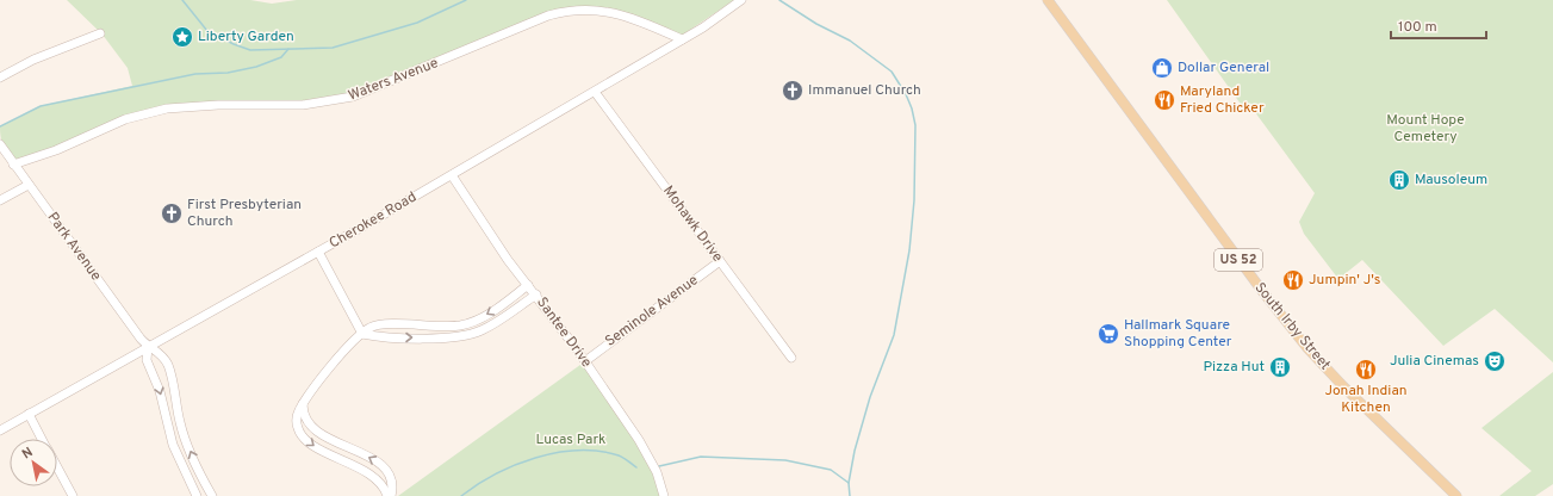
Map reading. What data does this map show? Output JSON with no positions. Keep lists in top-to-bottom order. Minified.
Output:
{"streets":{"main road":["US 52","South Irby Street"],"street":["Waters Avenue","Cherokee Road","Mohawk Drive","Park Avenue","Seminole Avenue","Santee Drive"]},"crossings":[["Waters Avenue","Cherokee Road"],["Waters Avenue","Park Avenue"],["Cherokee Road","Mohawk Drive"],["Cherokee Road","Park Avenue"],["Cherokee Road","Santee Drive"],["Mohawk Drive","Seminole Avenue"],["Seminole Avenue","Santee Drive"]],"parks":["Mount Hope Cemetery","Lucas Park"],"places":{"place":["Liberty Garden"],"shop":["Dollar General"],"church":["Immanuel Church","First Presbyterian Church"],"restaurant":["Maryland Fried Chicker","Jumpin' J's","Jonah Indian Kitchen"],"building":["Mausoleum","Pizza Hut"],"supermarket":["Hallmark Square Shopping Center"],"theatre":["Julia Cinemas"]},"scale_bar":"100 m","north":"top left"}
